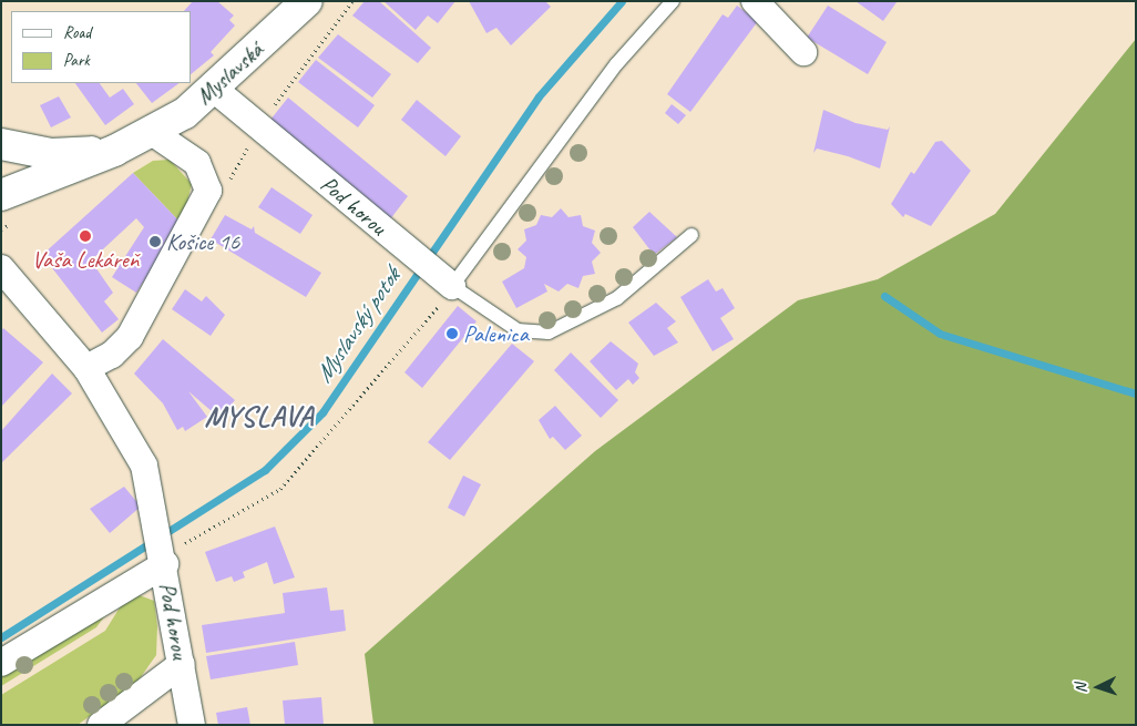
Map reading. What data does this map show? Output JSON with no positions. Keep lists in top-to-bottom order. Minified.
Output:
{"streets":{"street":["Myslavská","Pod horou"]},"crossings":[["Myslavská","Pod horou"]],"districts":["MYSLAVA"],"water":["Myslavský potok"],"places":["Vaša Lekáreň","Košice 16","Palenica"],"legend":["Road","Park"],"north":"left"}
